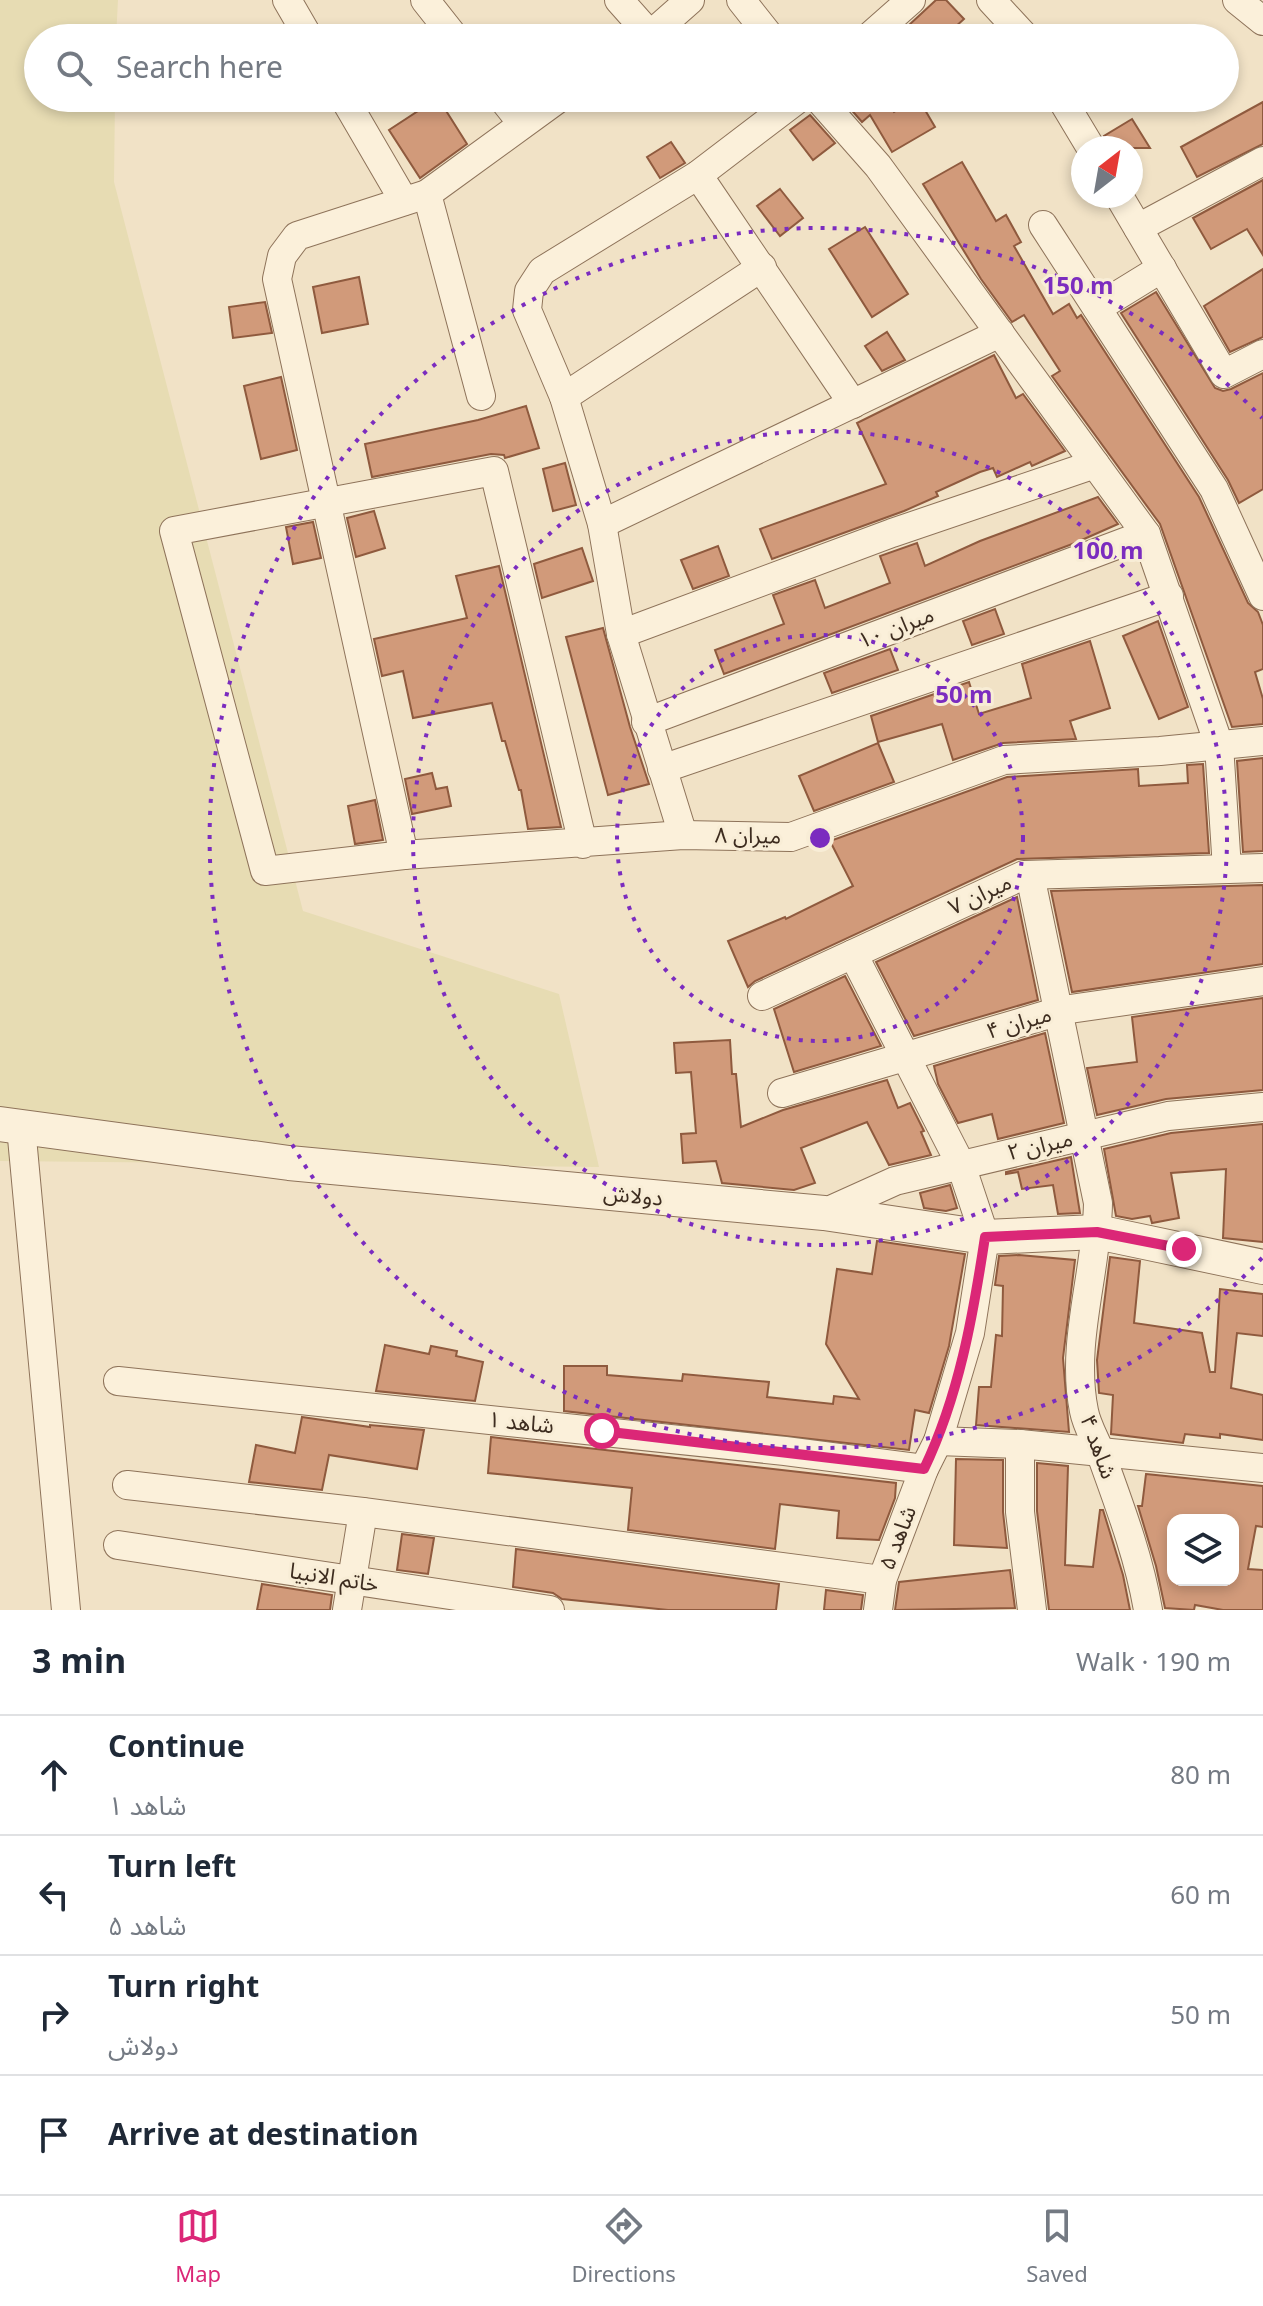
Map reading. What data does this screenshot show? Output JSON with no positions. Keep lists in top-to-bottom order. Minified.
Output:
{"streets":{"street":["میران ۱۰","میران ۸","میران ۷","میران ۴","میران ۲","دولاش","شاهد ۱","شاهد ۴","شاهد ۵","خاتم الانبیا"]},"crossings":[["میران ۷","شاهد ۴"],["میران ۴","شاهد ۴"],["میران ۲","دولاش"],["میران ۲","شاهد ۴"],["دولاش","شاهد ۴"],["دولاش","شاهد ۵"],["شاهد ۱","شاهد ۵"]],"north":"top right","page":{"search":"Search here","heading":["3 min","Walk · 190 m"],"list":[["Continue","شاهد ۱","80 m"],["Turn left","شاهد ۵","60 m"],["Turn right","دولاش","50 m"],"Arrive at destination"],"nav":["Map","Directions","Saved"]},"rings":["150 m","100 m","50 m"]}
